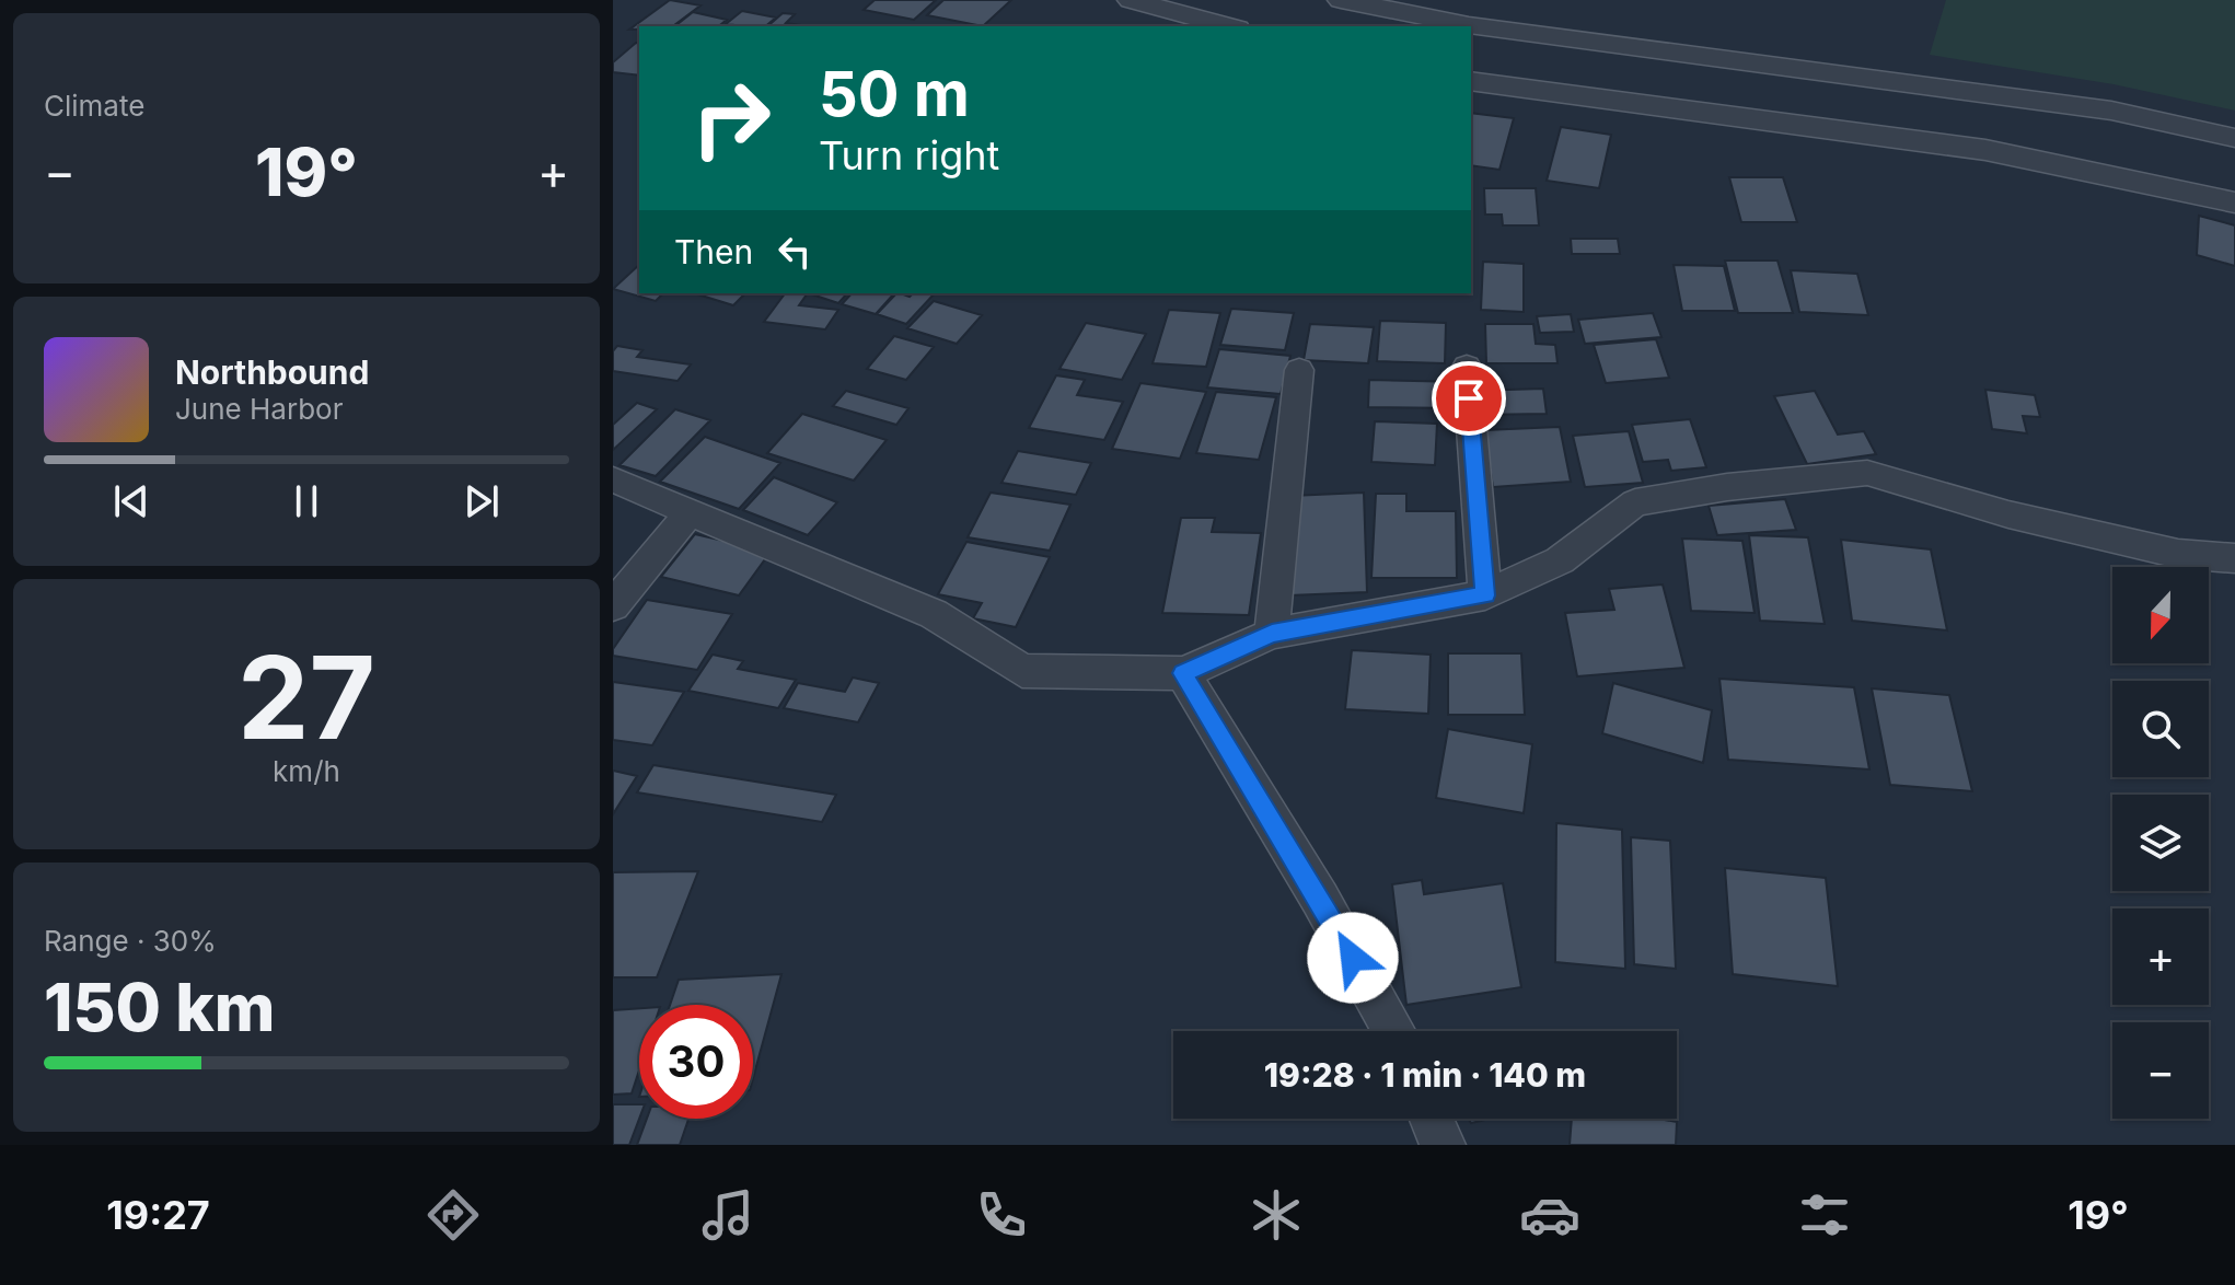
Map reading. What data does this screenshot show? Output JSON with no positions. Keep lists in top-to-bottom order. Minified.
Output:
{"north":"bottom","page":{"tile":["Climate",["27","km/h"],["Range · 30%","150 km"]],"turn":["50 m","Turn right"],"heat":["−","19°","+"],"then":"Then","song":["Northbound","June Harbor"],"map_buttons":["+","−"],"limit":"30","trip":"19:28 · 1 min · 140 m","tabs":["19:27","19°"]}}
